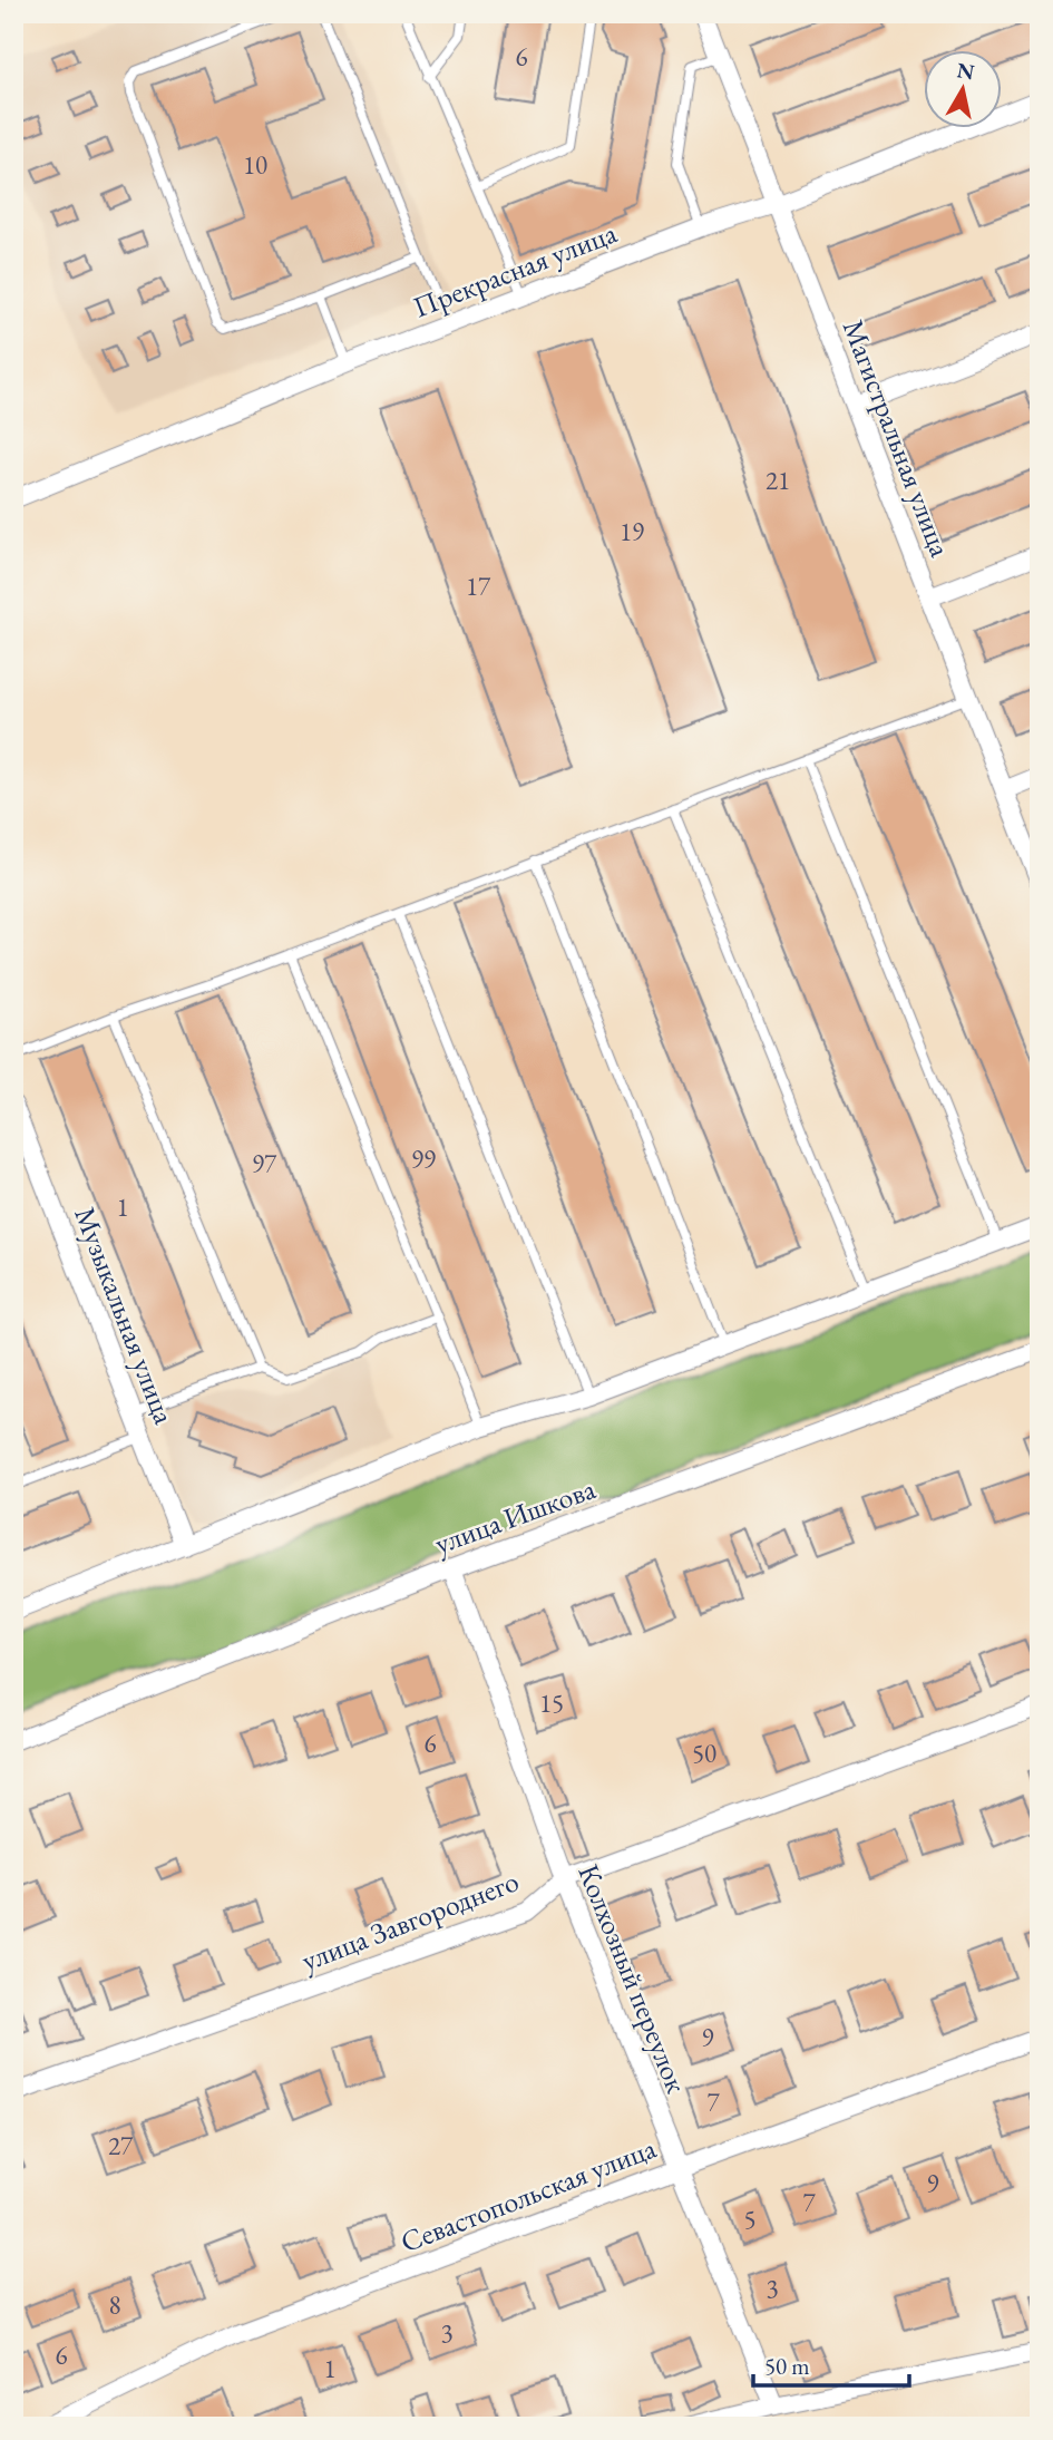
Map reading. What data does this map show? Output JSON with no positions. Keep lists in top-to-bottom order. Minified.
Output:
{"streets":{"street":["Прекрасная улица","Магистральная улица","Музыкальная улица","улица Ишкова","улица Завгороднего","Колхозный переулок","Севастопольская улица"]},"crossings":[["Прекрасная улица","Магистральная улица"],["улица Ишкова","Колхозный переулок"],["улица Завгороднего","Колхозный переулок"],["Колхозный переулок","Севастопольская улица"]],"house_numbers":["6","10","21","19","17","99","97","1","15","6","50","9","7","27","9","7","5","3","8","3","6","1"],"scale_bar":"50 m","north":"top"}
